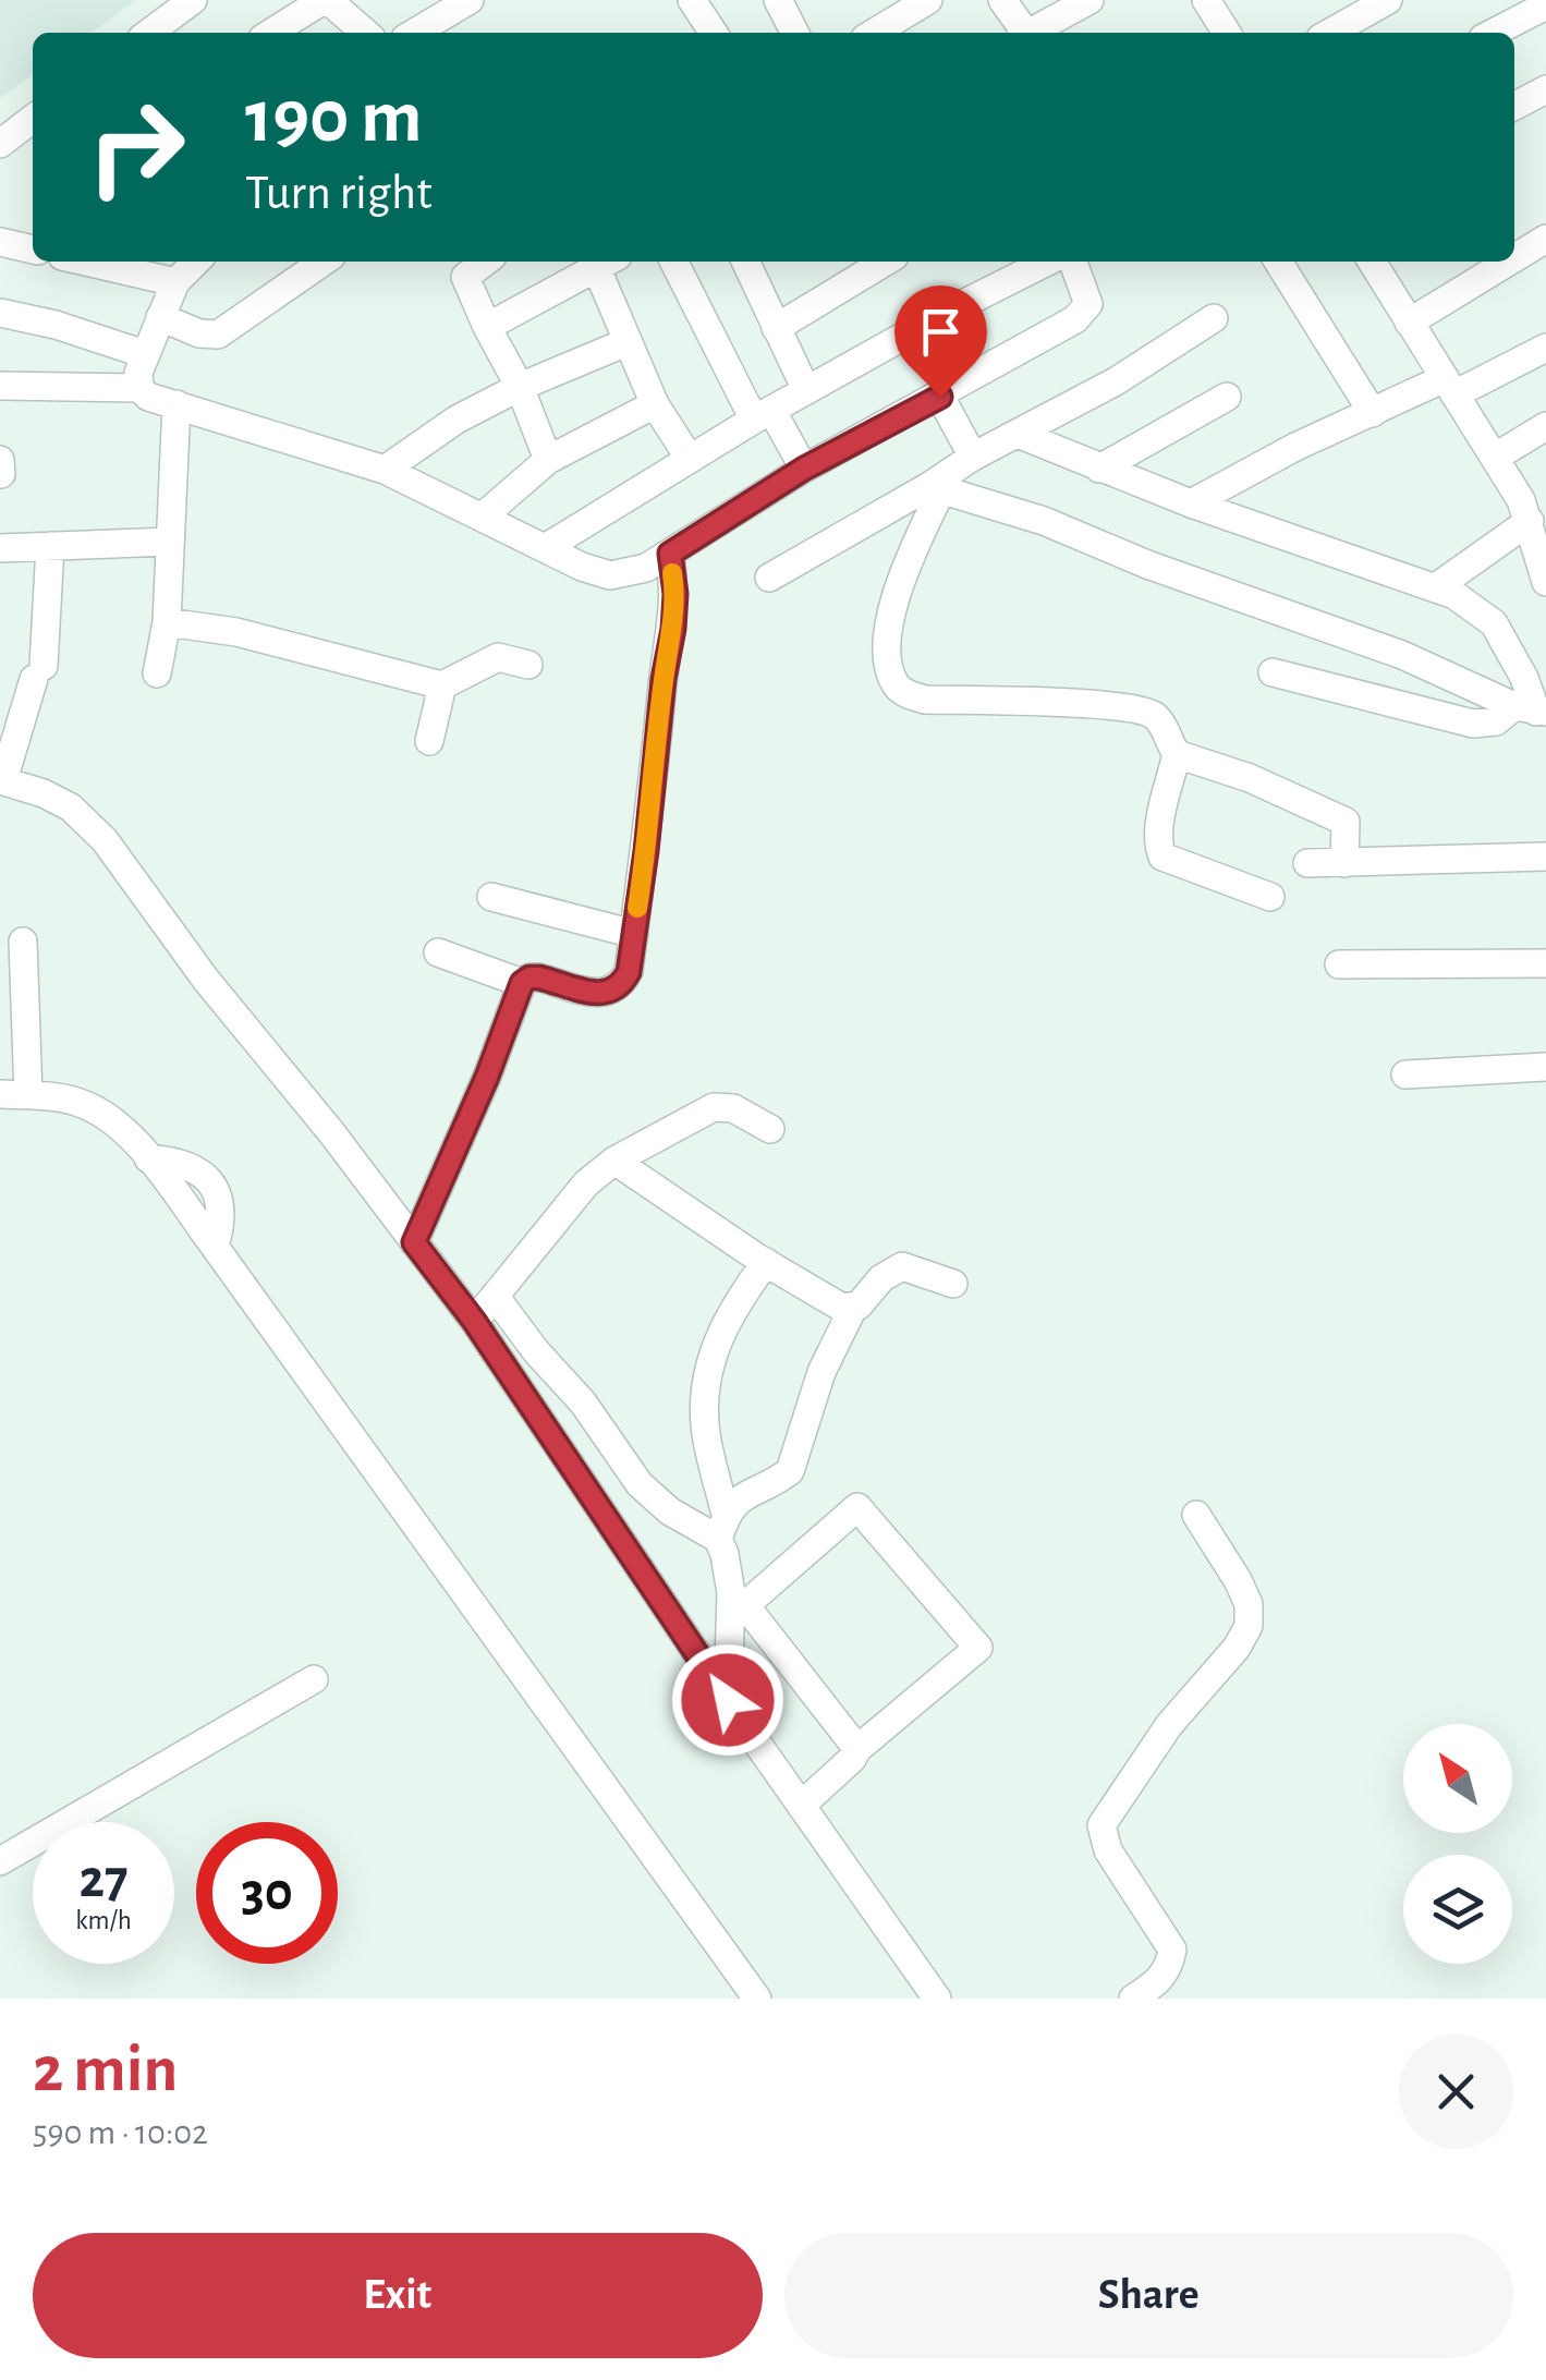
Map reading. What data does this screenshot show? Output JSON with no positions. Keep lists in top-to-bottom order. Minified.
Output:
{"north":"top left","page":{"turn":["190 m","Turn right"],"speed":"27 km/h","limit":"30","heading":["2 min","590 m · 10:02"],"buttons":["Exit","Share"]}}
